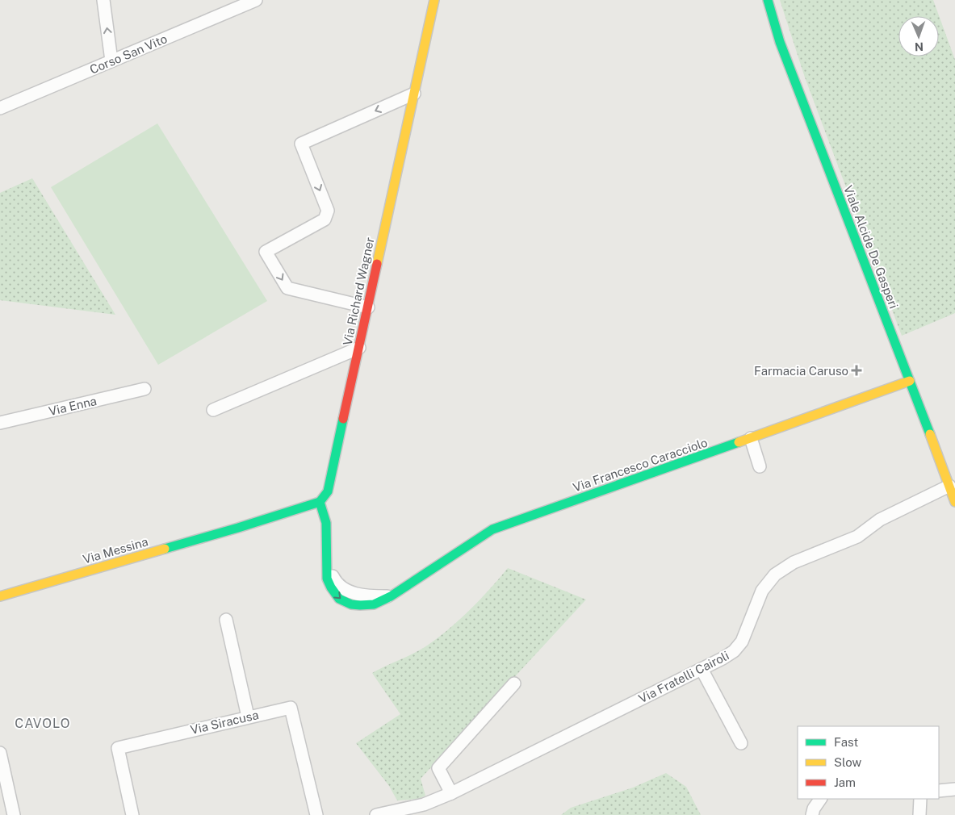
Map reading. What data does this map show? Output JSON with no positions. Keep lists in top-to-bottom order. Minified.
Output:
{"streets":{"street":["Corso San Vito","Viale Alcide De Gasperi","Via Richard Wagner","Via Enna","Via Francesco Caracciolo","Via Messina","Via Fratelli Cairoli","Via Siracusa"]},"crossings":[["Viale Alcide De Gasperi","Via Francesco Caracciolo"],["Viale Alcide De Gasperi","Via Fratelli Cairoli"],["Via Richard Wagner","Via Messina"]],"districts":["CAVOLO"],"places":{"health":["Farmacia Caruso"]},"legend":["Fast","Slow","Jam"],"north":"bottom"}
